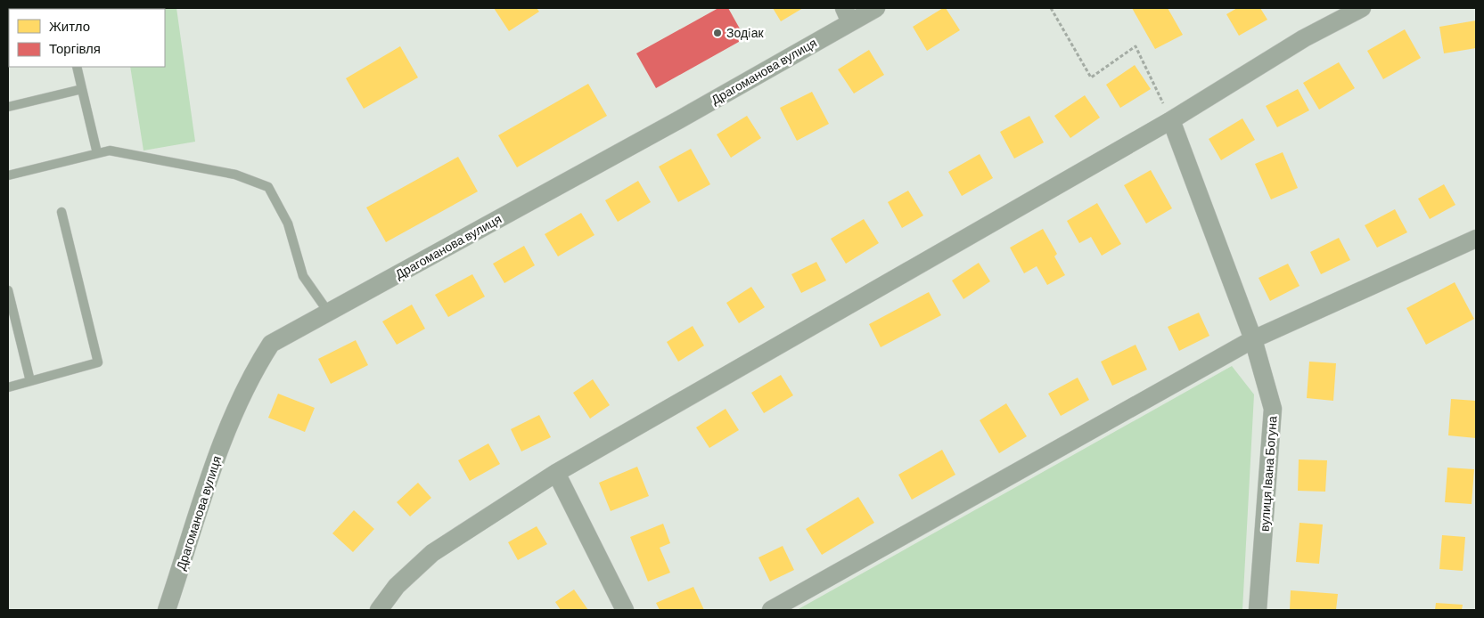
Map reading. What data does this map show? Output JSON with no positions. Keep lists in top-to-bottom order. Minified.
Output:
{"streets":{"street":["Драгоманова вулиця","вулиця Івана Богуна"]},"places":["Зодiак"],"legend":["Житло","Торгівля"]}
